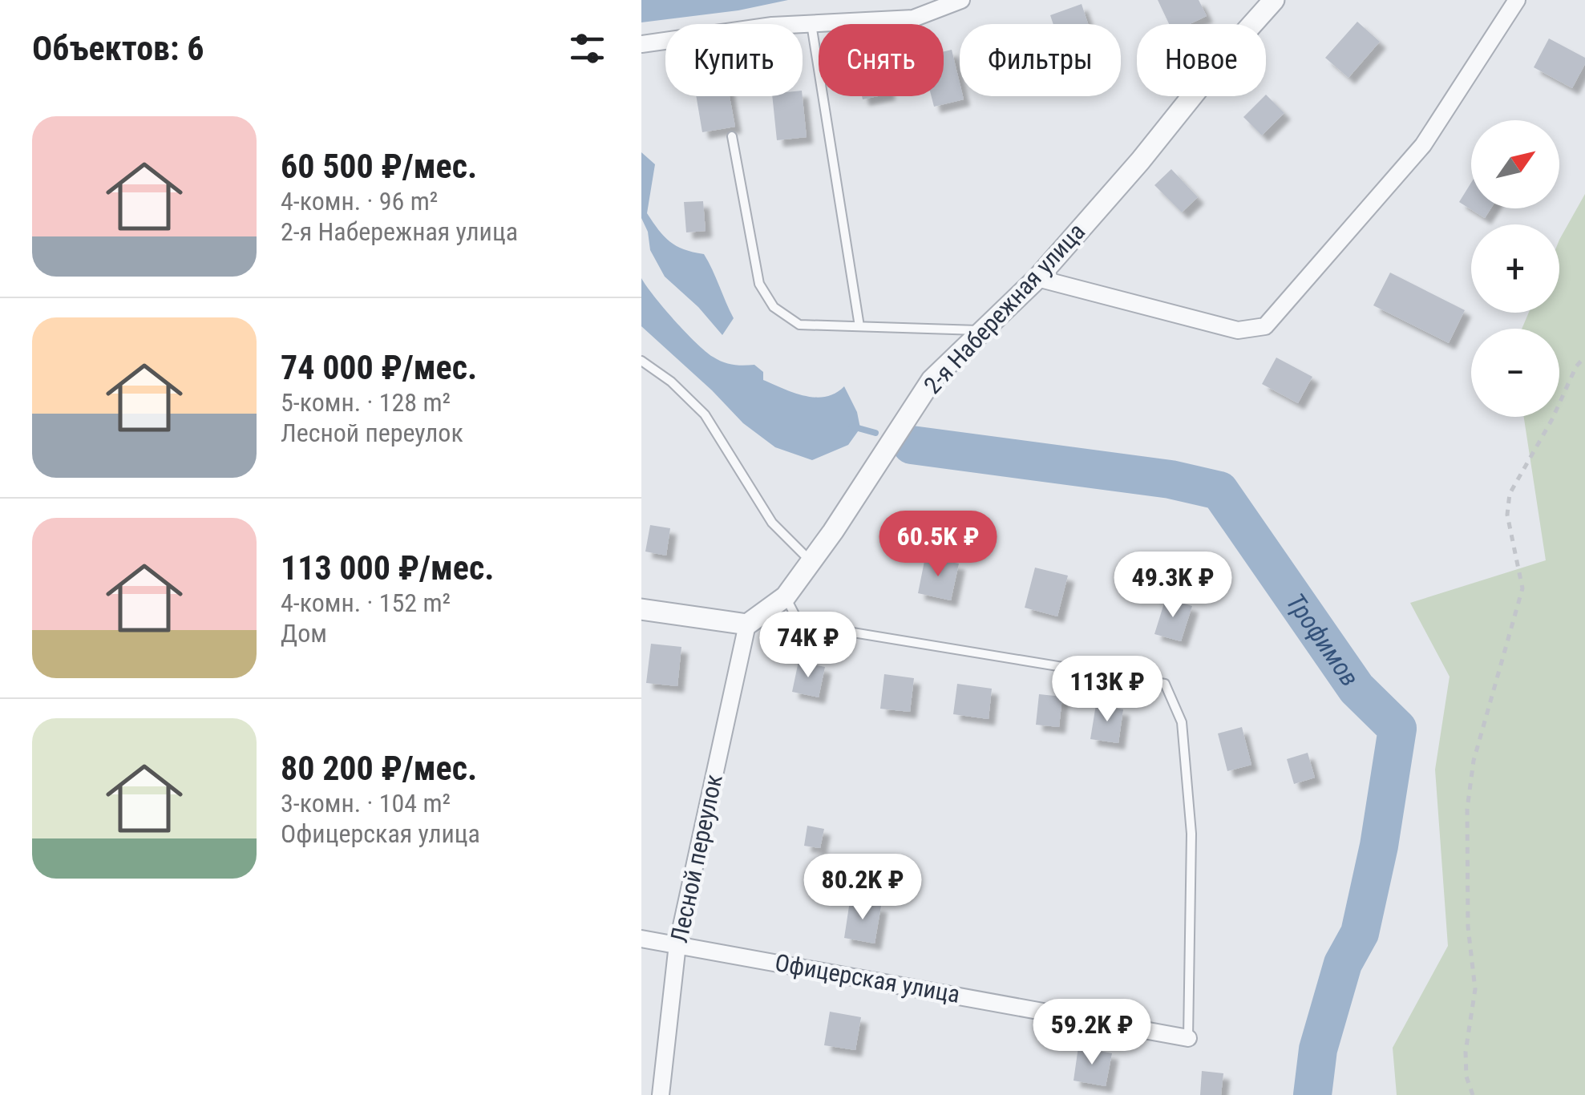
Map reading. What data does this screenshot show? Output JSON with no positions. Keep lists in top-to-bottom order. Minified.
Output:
{"streets":{"street":["2-я Набережная улица","Лесной переулок","Офицерская улица"]},"crossings":[["2-я Набережная улица","Лесной переулок"],["Лесной переулок","Офицерская улица"]],"water":["Трофимов"],"north":"top right","page":{"heading":"Объектов: 6","chip":["Купить","Снять","Фильтры","Новое"],"list":[{"name":"60 500 ₽/мес.","note":"4-комн. · 96 m² · 2-я Набережная улица"},{"name":"74 000 ₽/мес.","note":"5-комн. · 128 m² · Лесной переулок"},{"name":"113 000 ₽/мес.","note":"4-комн. · 152 m² · Дом"},{"name":"80 200 ₽/мес.","note":"3-комн. · 104 m² · Офицерская улица"}],"map_buttons":["+","−"],"price":["60.5K ₽","49.3K ₽","74K ₽","113K ₽","80.2K ₽","59.2K ₽"]}}
